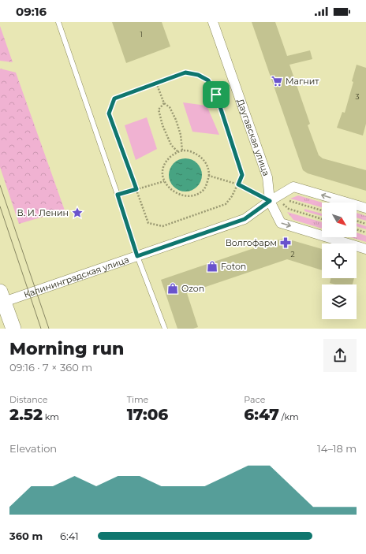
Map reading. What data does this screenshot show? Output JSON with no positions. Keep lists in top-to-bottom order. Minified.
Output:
{"streets":{"street":["Даугавская улица","Калининградская улица"]},"crossings":[["Даугавская улица","Калининградская улица"]],"places":{"supermarket":["Магнит"],"place":["В. И. Ленин"],"pharmacy":["Волгофарм"],"shop":["Foton","Ozon"]},"house_numbers":["1","3","2"],"north":"bottom right","page":{"status":"09:16","heading":["Morning run","09:16 · 7 × 360 m"],"stats":[["Distance","2.52 km"],["Time","17:06"],["Pace","6:47 /km"]],"chart":["Elevation","14–18 m"],"list":[{"name":"360 m","note":"6:41"}]}}
